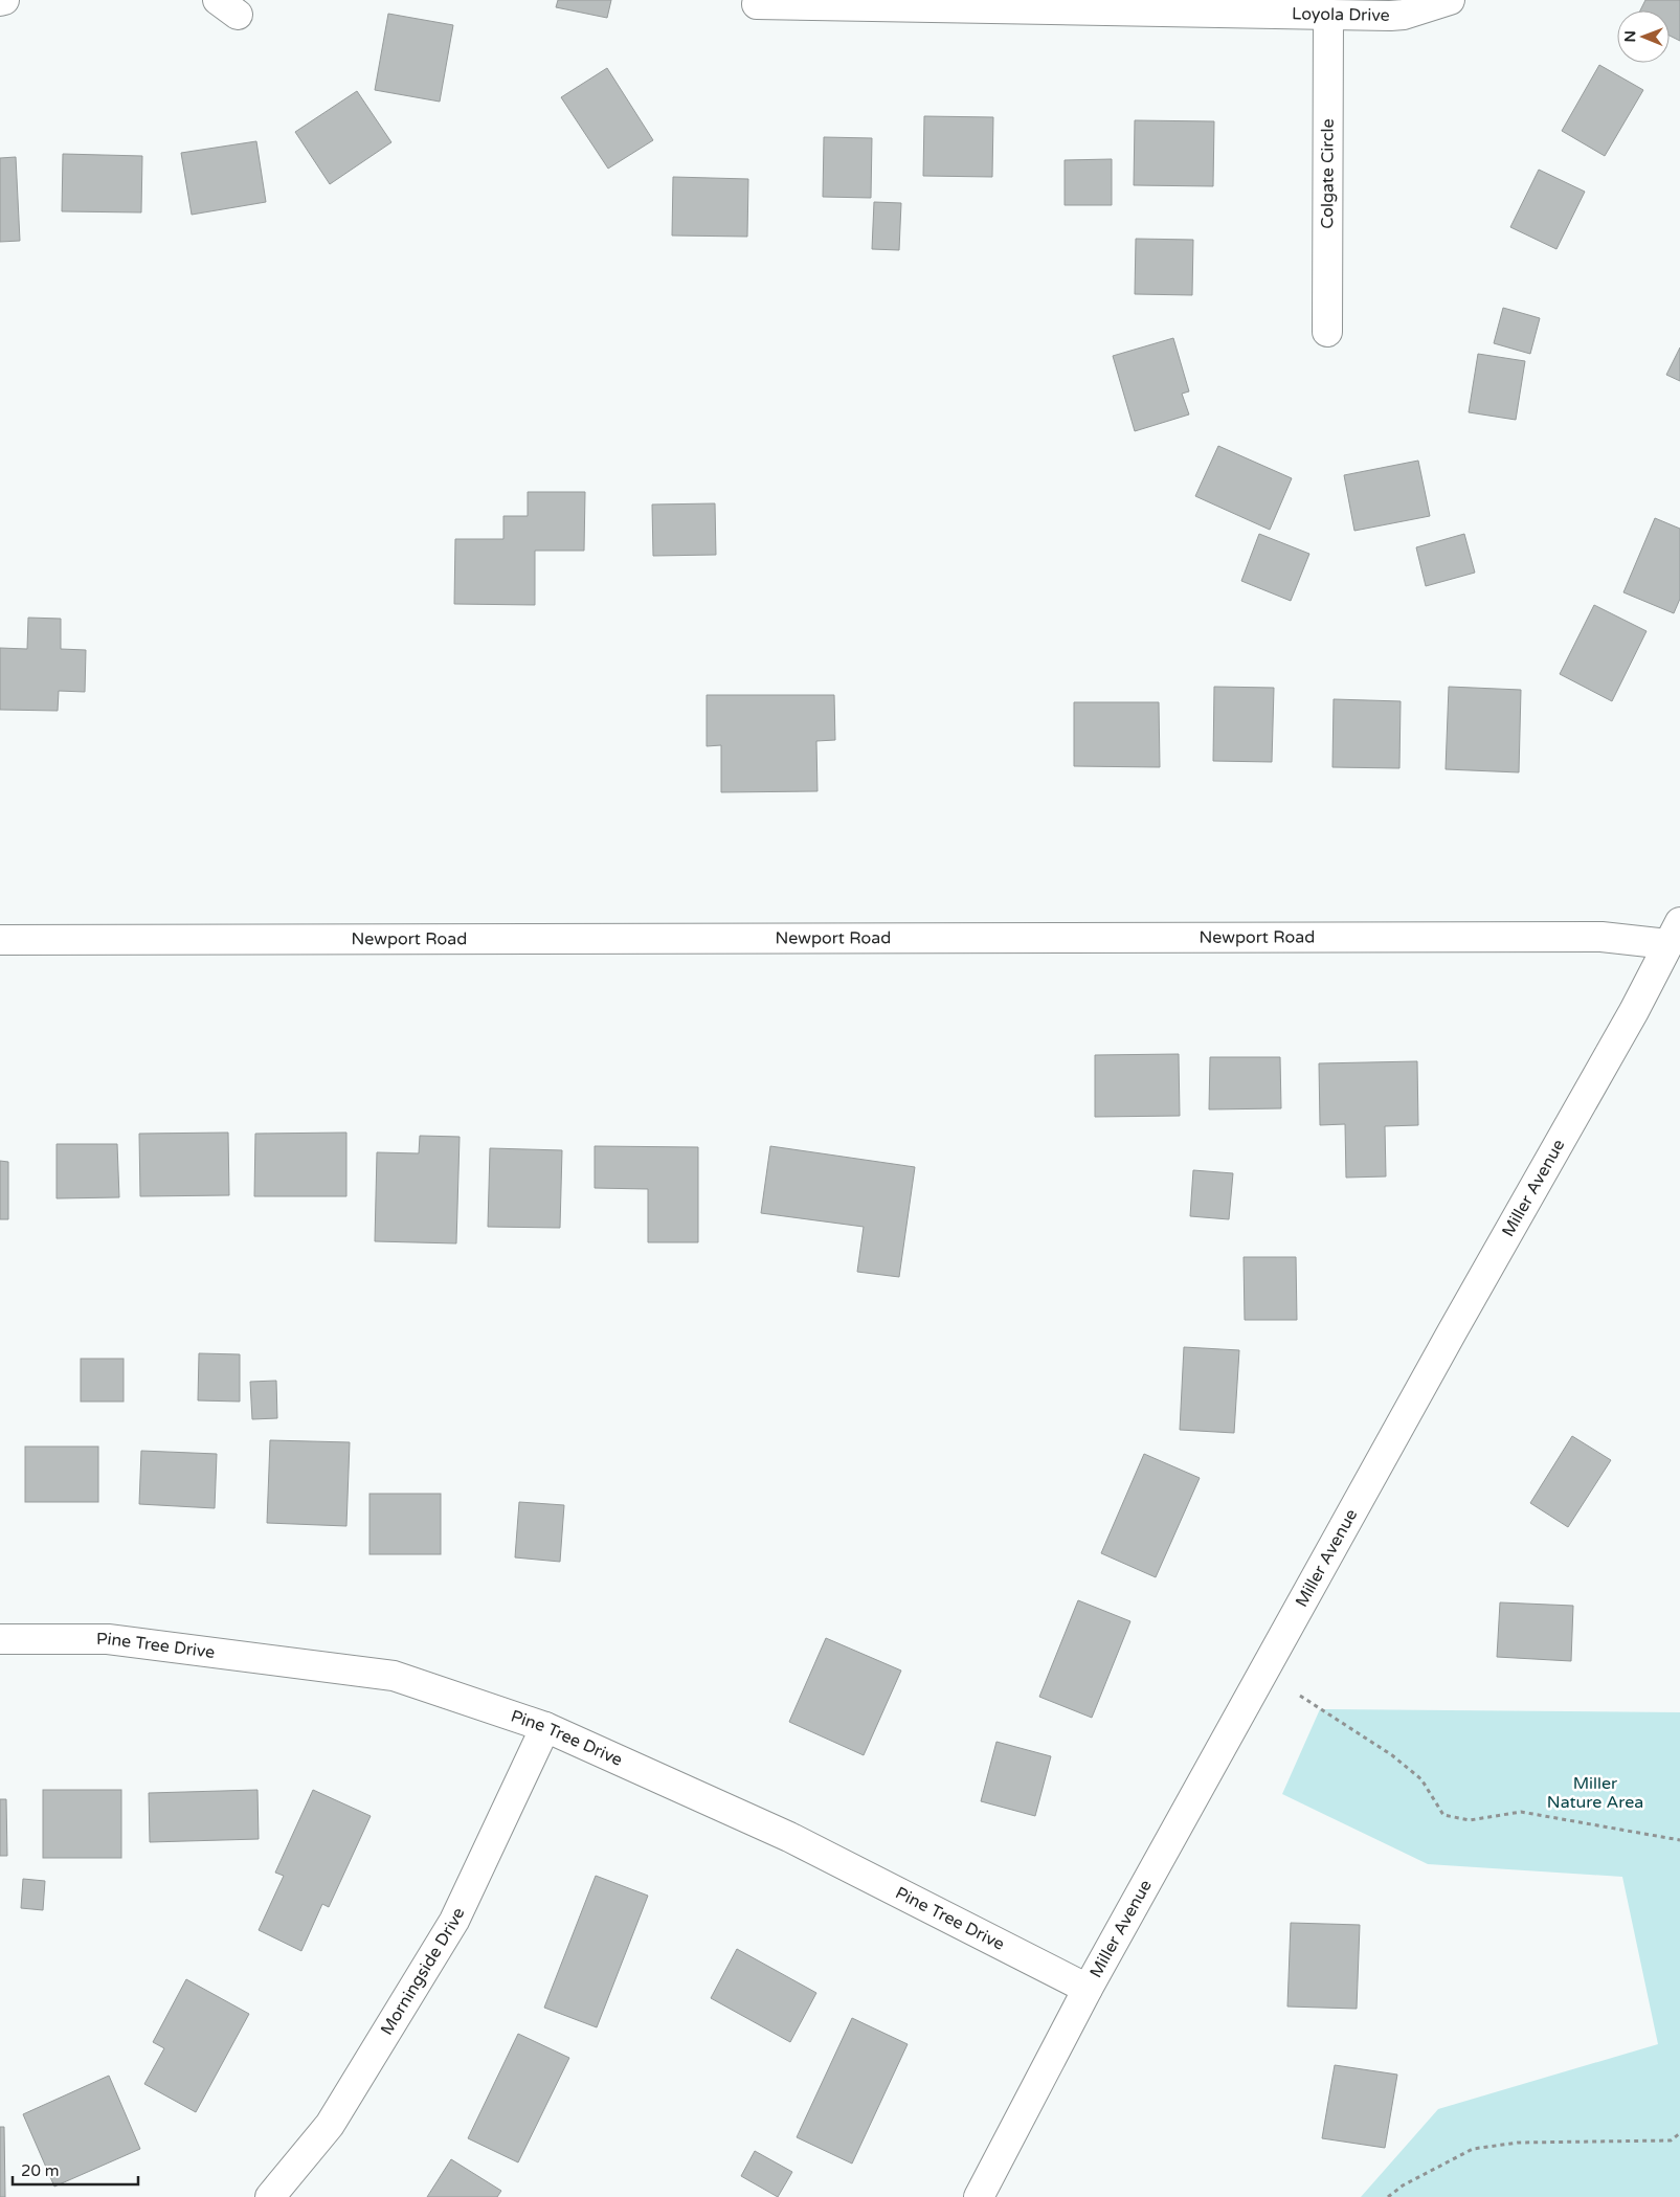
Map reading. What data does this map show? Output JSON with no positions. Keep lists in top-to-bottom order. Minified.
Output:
{"streets":{"street":["Loyola Drive","Colgate Circle","Newport Road","Miller Avenue","Pine Tree Drive","Morningside Drive"]},"crossings":[["Loyola Drive","Colgate Circle"],["Newport Road","Miller Avenue"],["Miller Avenue","Pine Tree Drive"],["Pine Tree Drive","Morningside Drive"]],"parks":["Miller Nature Area"],"scale_bar":"20 m","north":"left"}
